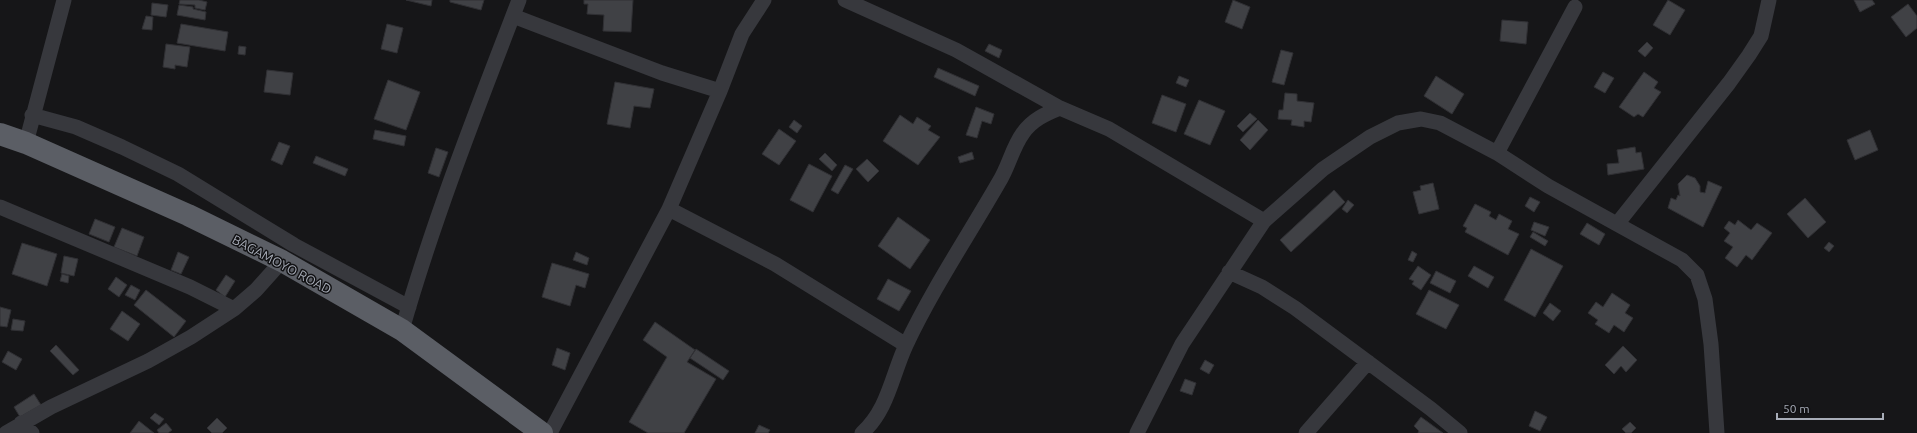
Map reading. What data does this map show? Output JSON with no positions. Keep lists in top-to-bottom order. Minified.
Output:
{"streets":{"highway":["BAGAMOYO ROAD"]},"scale_bar":"50 m"}
